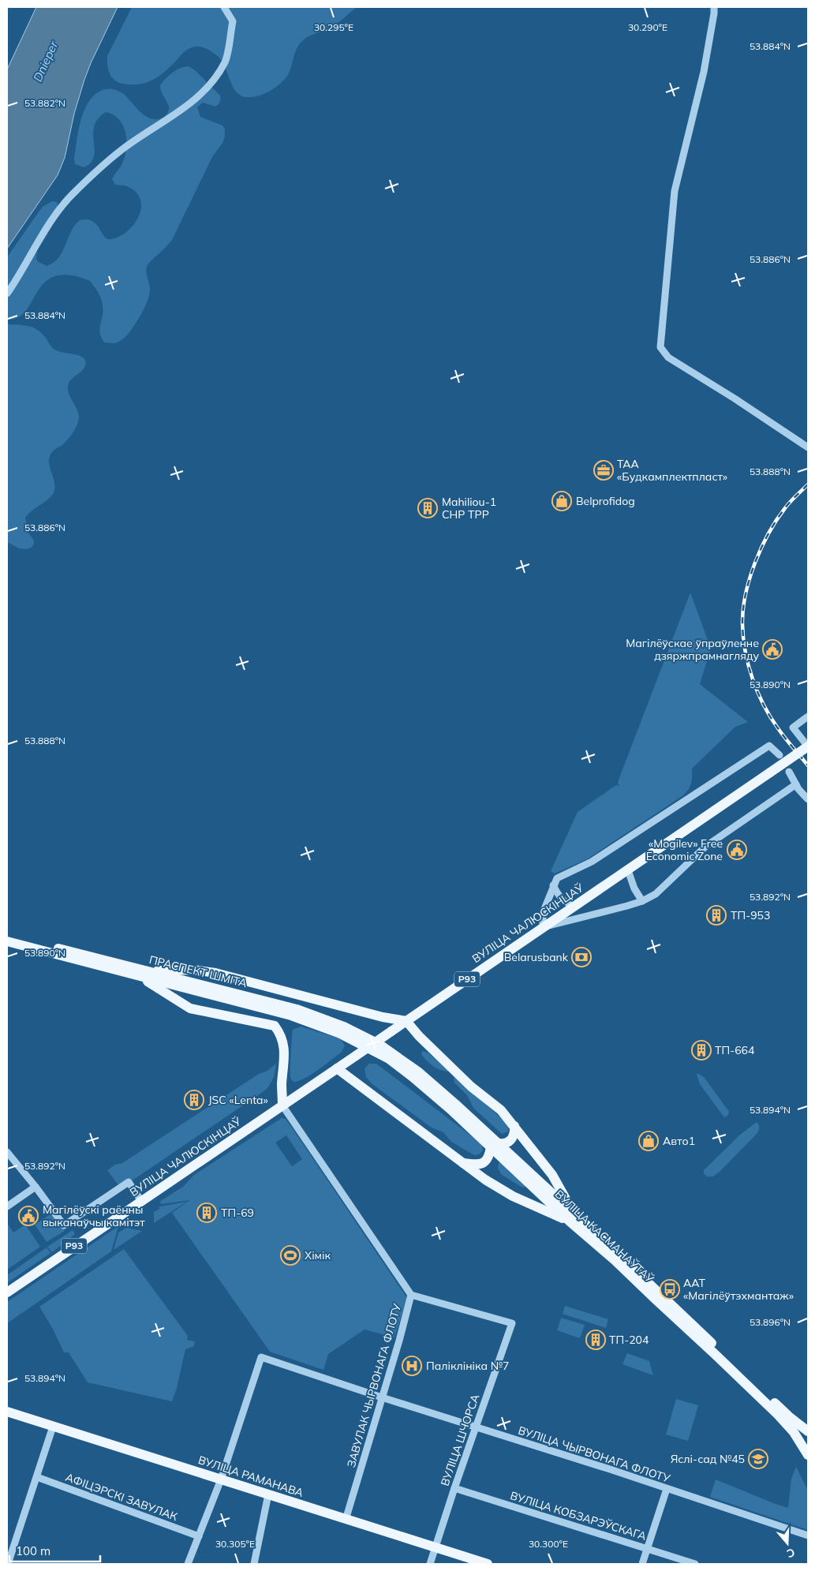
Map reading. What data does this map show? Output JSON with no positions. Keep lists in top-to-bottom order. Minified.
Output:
{"streets":{"main road":["ВУЛІЦА ЧАЛЮСКІНЦАЎ","ПРАСПЕКТ ШМІТА","Р93","ВУЛІЦА КАСМАНАЎТАЎ","ВУЛІЦА РАМАНАВА"],"street":["ЗАВУЛАК ЧЫРВОНАГА ФЛОТУ","ВУЛІЦА ШЧОРСА","ВУЛІЦА ЧЫРВОНАГА ФЛОТУ","АФІЦЭРСКІ ЗАВУЛАК","ВУЛІЦА КОБЗАРЭЎСКАГА"]},"crossings":[["ВУЛІЦА ЧАЛЮСКІНЦАЎ","ЗАВУЛАК ЧЫРВОНАГА ФЛОТУ"],["ПРАСПЕКТ ШМІТА","ВУЛІЦА КАСМАНАЎТАЎ"],["ЗАВУЛАК ЧЫРВОНАГА ФЛОТУ","ВУЛІЦА ШЧОРСА"],["ЗАВУЛАК ЧЫРВОНАГА ФЛОТУ","ВУЛІЦА ЧЫРВОНАГА ФЛОТУ"],["ЗАВУЛАК ЧЫРВОНАГА ФЛОТУ","ВУЛІЦА РАМАНАВА"],["ВУЛІЦА ШЧОРСА","ВУЛІЦА ЧЫРВОНАГА ФЛОТУ"],["ВУЛІЦА ШЧОРСА","ВУЛІЦА РАМАНАВА"],["ВУЛІЦА ШЧОРСА","ВУЛІЦА КОБЗАРЭЎСКАГА"],["ВУЛІЦА ЧЫРВОНАГА ФЛОТУ","ВУЛІЦА РАМАНАВА"]],"water":["Dnieper"],"places":{"office":["ТАА «Будкамплектпласт»"],"shop":["Belprofidog","Авто1"],"building":["Mahiliou-1 CHP TPP","ТП-953","ТП-664","JSC «Lenta»","ТП-69","ТП-204"],"public building":["Магілёўскае ўпраўленне дзяржпрамнагляду","«Mogilev» Free Economic Zone","Магілёўскі раённы выканаўчы камітэт"],"bank":["Belarusbank"],"sports":["Хімік"],"bus stop":["ААТ «Магілёўтэхмантаж»"],"hospital":["Паліклініка №7"],"school or university":["Яслі-сад №45"]},"scale_bar":"100 m","north":"bottom","coordinates":["30.295°E","30.290°E","53.884°N","53.882°N","53.886°N","53.888°N","53.890°N","53.892°N","53.894°N","53.896°N","30.305°E","30.300°E"]}
